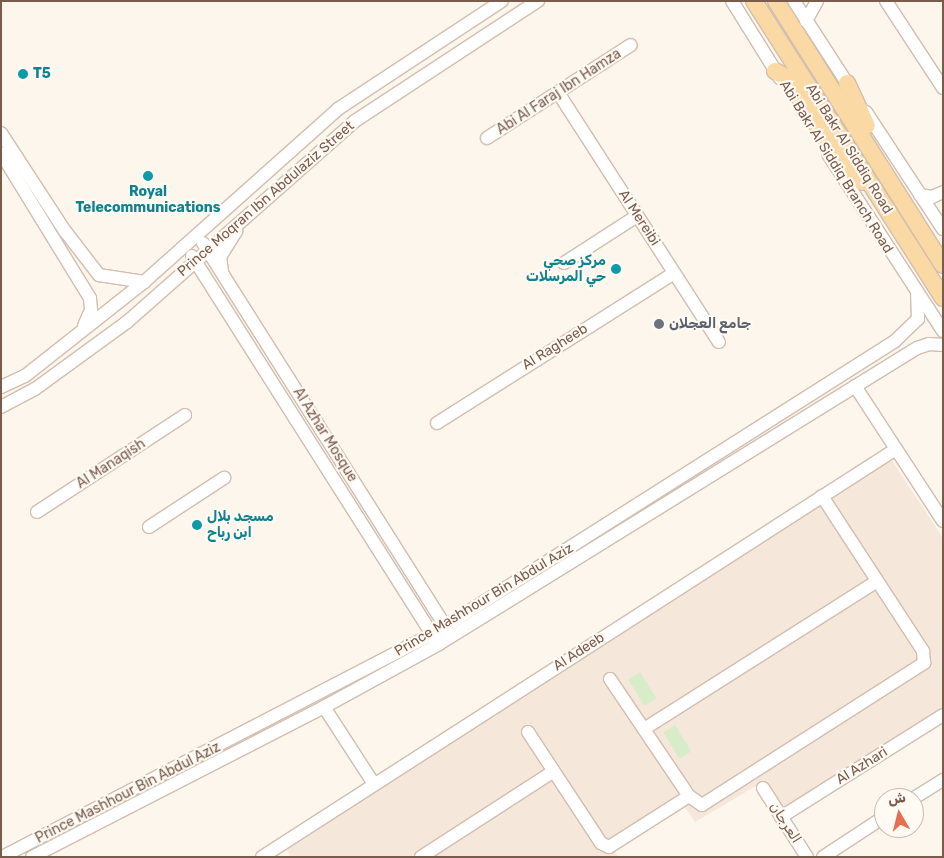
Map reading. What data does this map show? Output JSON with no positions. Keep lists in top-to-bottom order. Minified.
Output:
{"streets":{"main road":["Abi Bakr Al Siddiq Road"],"street":["Abi Al Faraj Ibn Hamza","Abi Bakr Al Siddiq Branch Road","Prince Moqran Ibn Abdulaziz Street","Al Mereibi","Al Ragheeb","Al Azhar Mosque","Al Manaqish","Prince Mashhour Bin Abdul Aziz","Al Adeeb","Al Azhari","العرجان"]},"crossings":[["Abi Al Faraj Ibn Hamza","Al Mereibi"],["Abi Bakr Al Siddiq Branch Road","Prince Mashhour Bin Abdul Aziz"],["Prince Moqran Ibn Abdulaziz Street","Al Azhar Mosque"],["Al Mereibi","Al Ragheeb"],["Al Azhar Mosque","Prince Mashhour Bin Abdul Aziz"],["Al Azhari","العرجان"]],"places":["T5","Royal Telecommunications","مركز صحي حي المرسلات","جامع العجلان","مسجد بلال ابن رباح"],"north":"top"}
